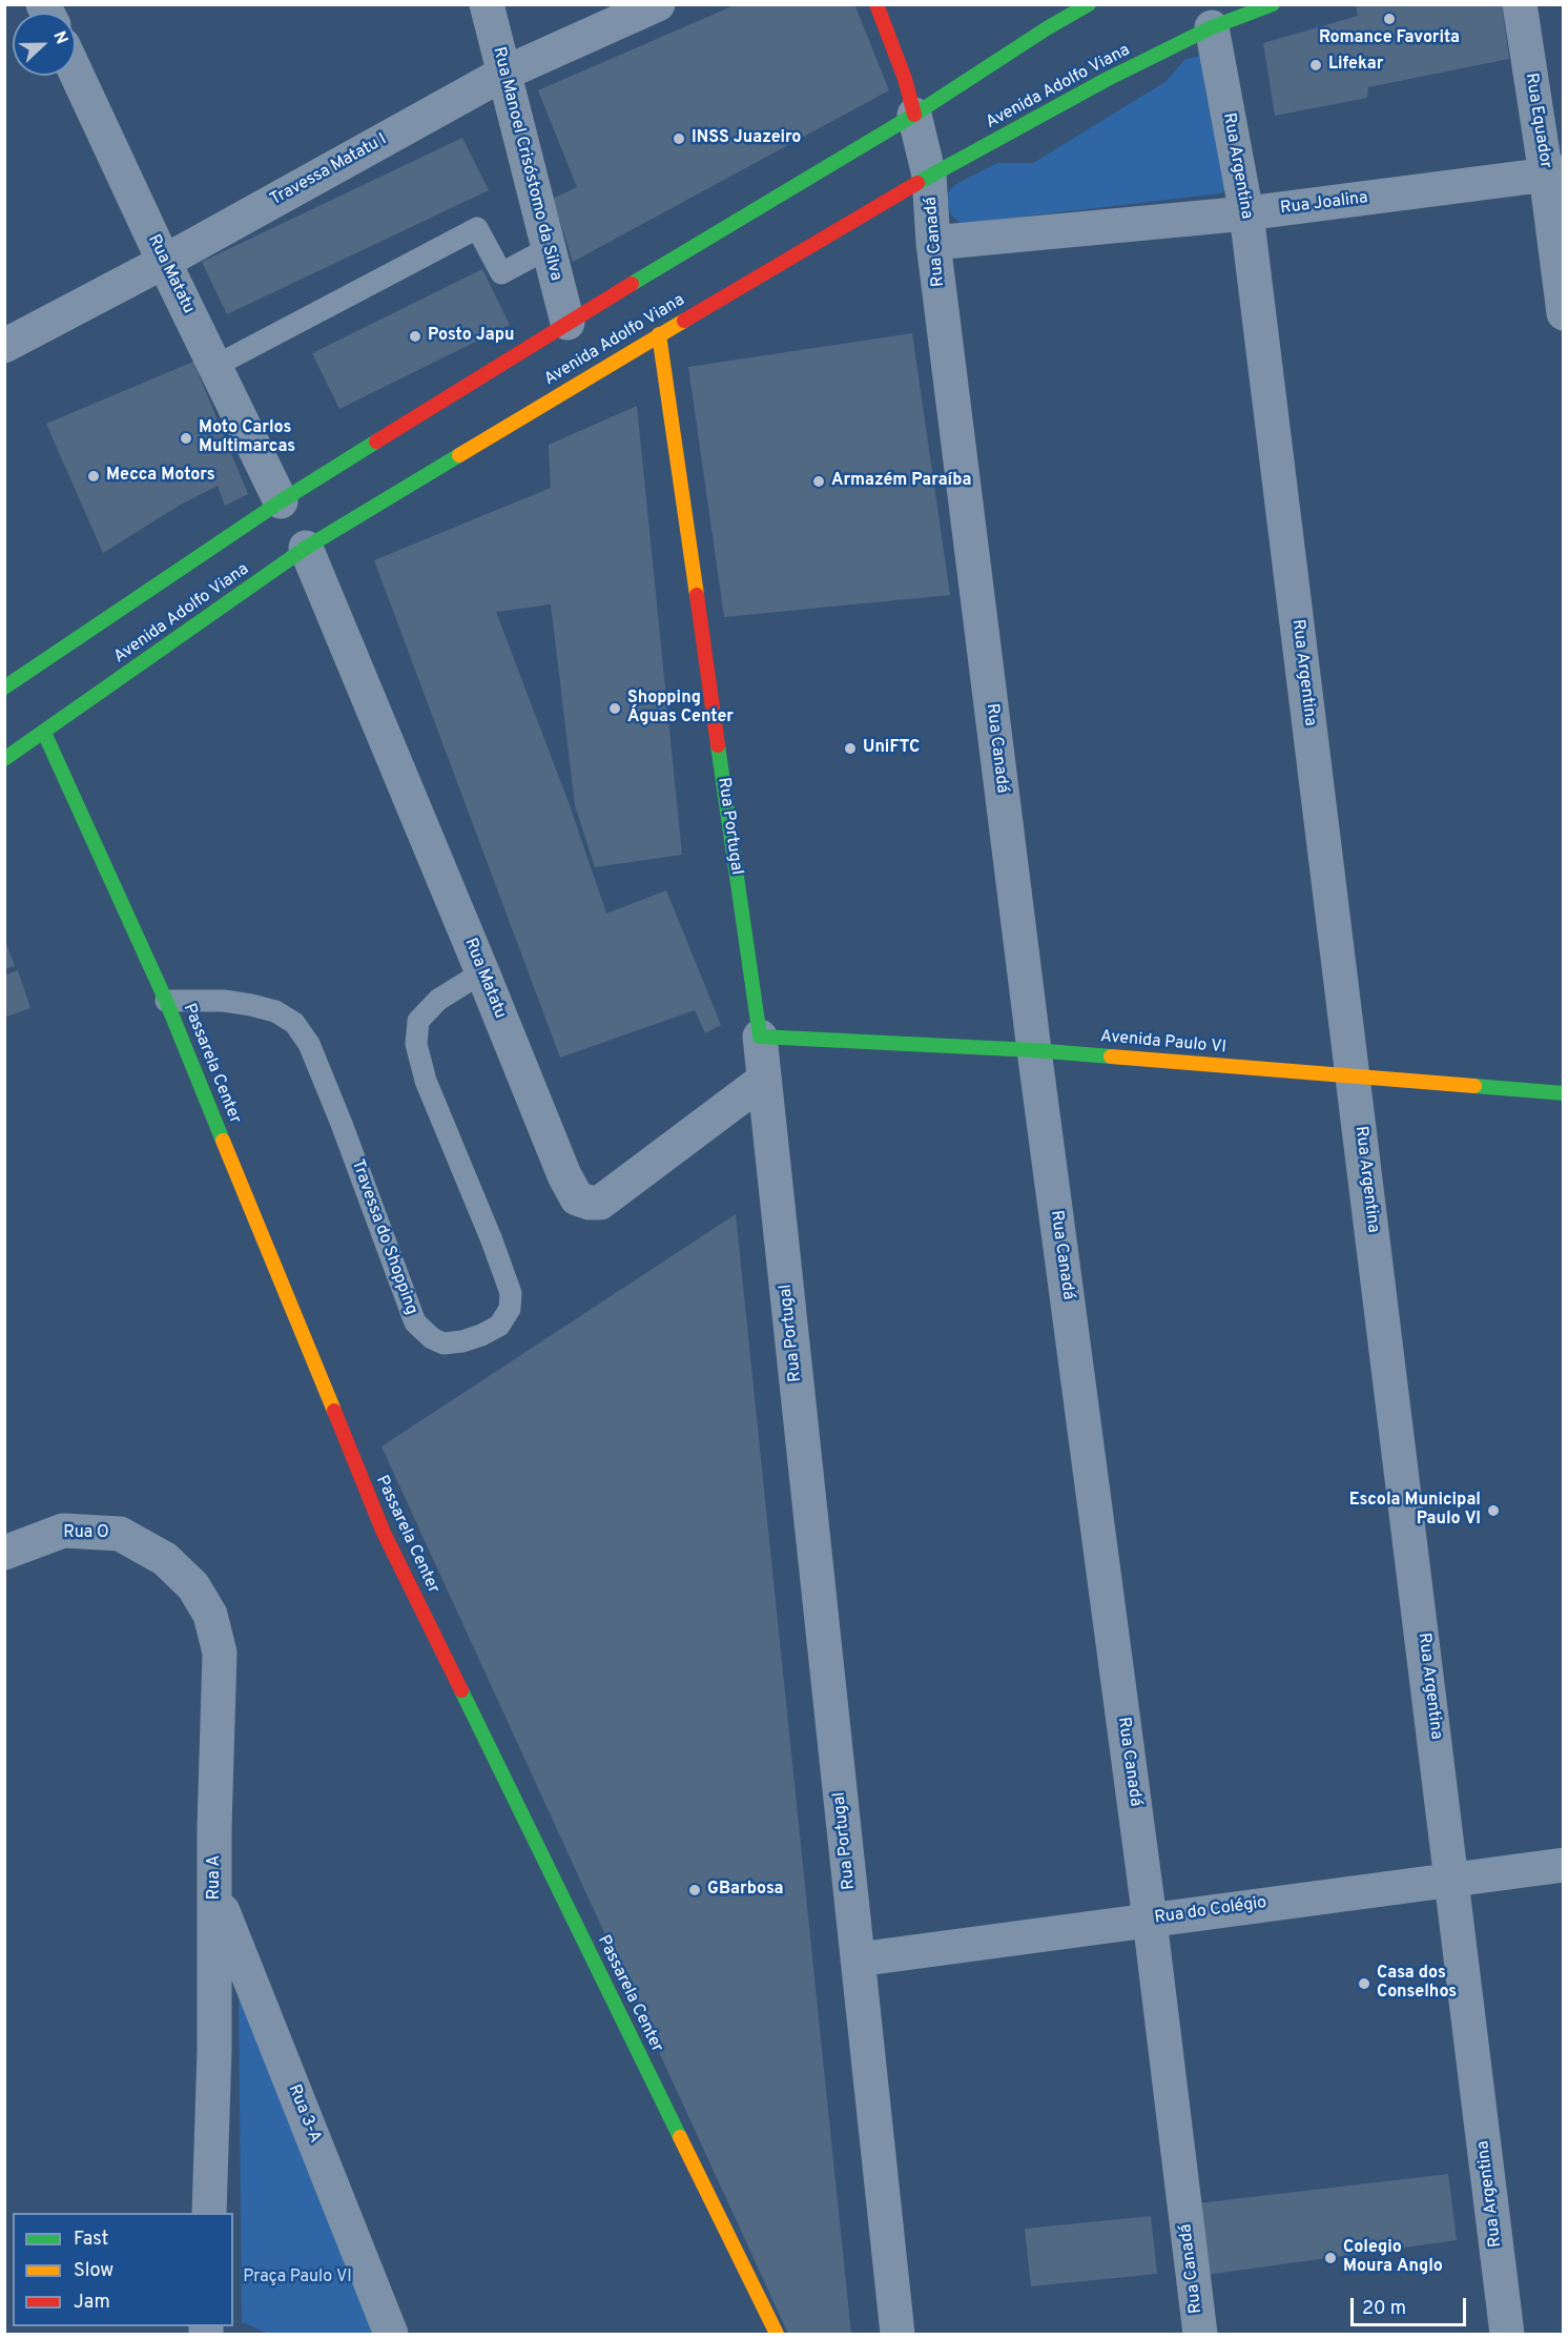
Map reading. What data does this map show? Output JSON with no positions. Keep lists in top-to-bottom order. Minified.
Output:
{"streets":{"street":["Avenida Adolfo Viana","Rua Equador","Rua Manoel Crisóstomo da Silva","Rua Argentina","Travessa Matatu I","Rua Joalina","Rua Canadá","Rua Matatu","Rua Portugal","Avenida Paulo VI","Passarela Center","Rua O","Rua A","Rua do Colégio","Rua 3-A"],"lane":["Travessa do Shopping"]},"crossings":[["Avenida Adolfo Viana","Rua Argentina"],["Avenida Adolfo Viana","Rua Canadá"],["Avenida Adolfo Viana","Rua Matatu"],["Avenida Adolfo Viana","Rua Portugal"],["Avenida Adolfo Viana","Passarela Center"],["Rua Equador","Rua Joalina"],["Rua Manoel Crisóstomo da Silva","Travessa Matatu I"],["Rua Argentina","Rua Joalina"],["Rua Argentina","Avenida Paulo VI"],["Rua Argentina","Rua do Colégio"],["Travessa Matatu I","Rua Matatu"],["Rua Joalina","Rua Canadá"],["Rua Canadá","Avenida Paulo VI"],["Rua Canadá","Rua do Colégio"],["Rua Matatu","Rua Portugal"],["Rua Matatu","Travessa do Shopping"],["Rua Portugal","Avenida Paulo VI"],["Rua Portugal","Rua do Colégio"],["Passarela Center","Travessa do Shopping"],["Rua O","Rua A"],["Rua A","Rua 3-A"]],"parks":["Praça Paulo VI"],"places":["Romance Favorita","Lifekar","INSS Juazeiro","Posto Japu","Moto Carlos Multimarcas","Mecca Motors","Armazém Paraíba","Shopping Águas Center","UniFTC","Escola Municipal Paulo VI","GBarbosa","Casa dos Conselhos","Colegio Moura Anglo"],"legend":["Fast","Slow","Jam"],"scale_bar":"20 m","north":"right"}
